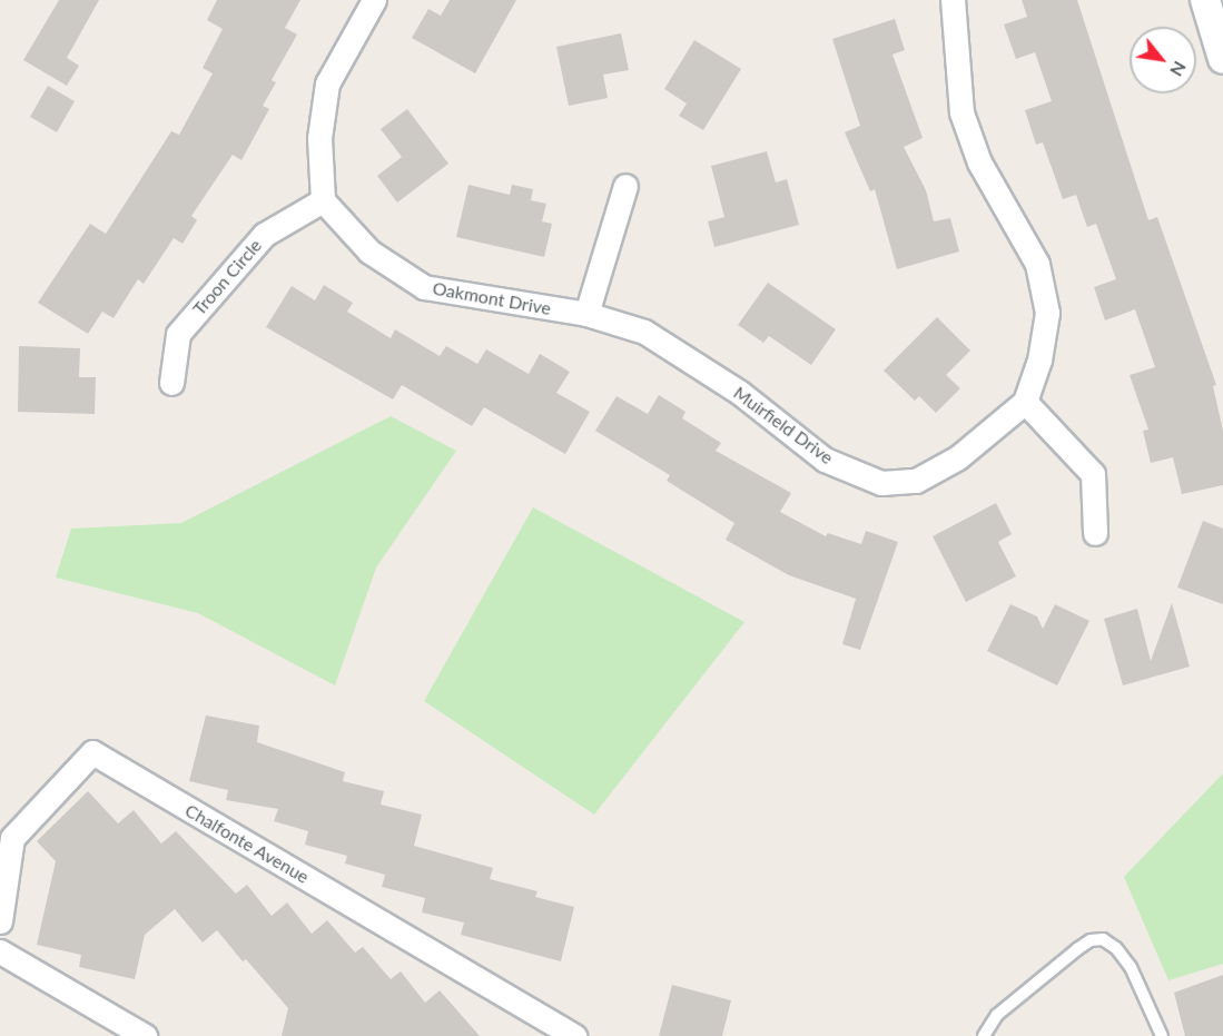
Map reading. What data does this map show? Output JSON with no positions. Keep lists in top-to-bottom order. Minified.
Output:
{"streets":{"street":["Troon Circle","Oakmont Drive","Muirfield Drive","Chalfonte Avenue"]},"crossings":[["Troon Circle","Oakmont Drive"],["Oakmont Drive","Muirfield Drive"]],"north":"bottom right"}
